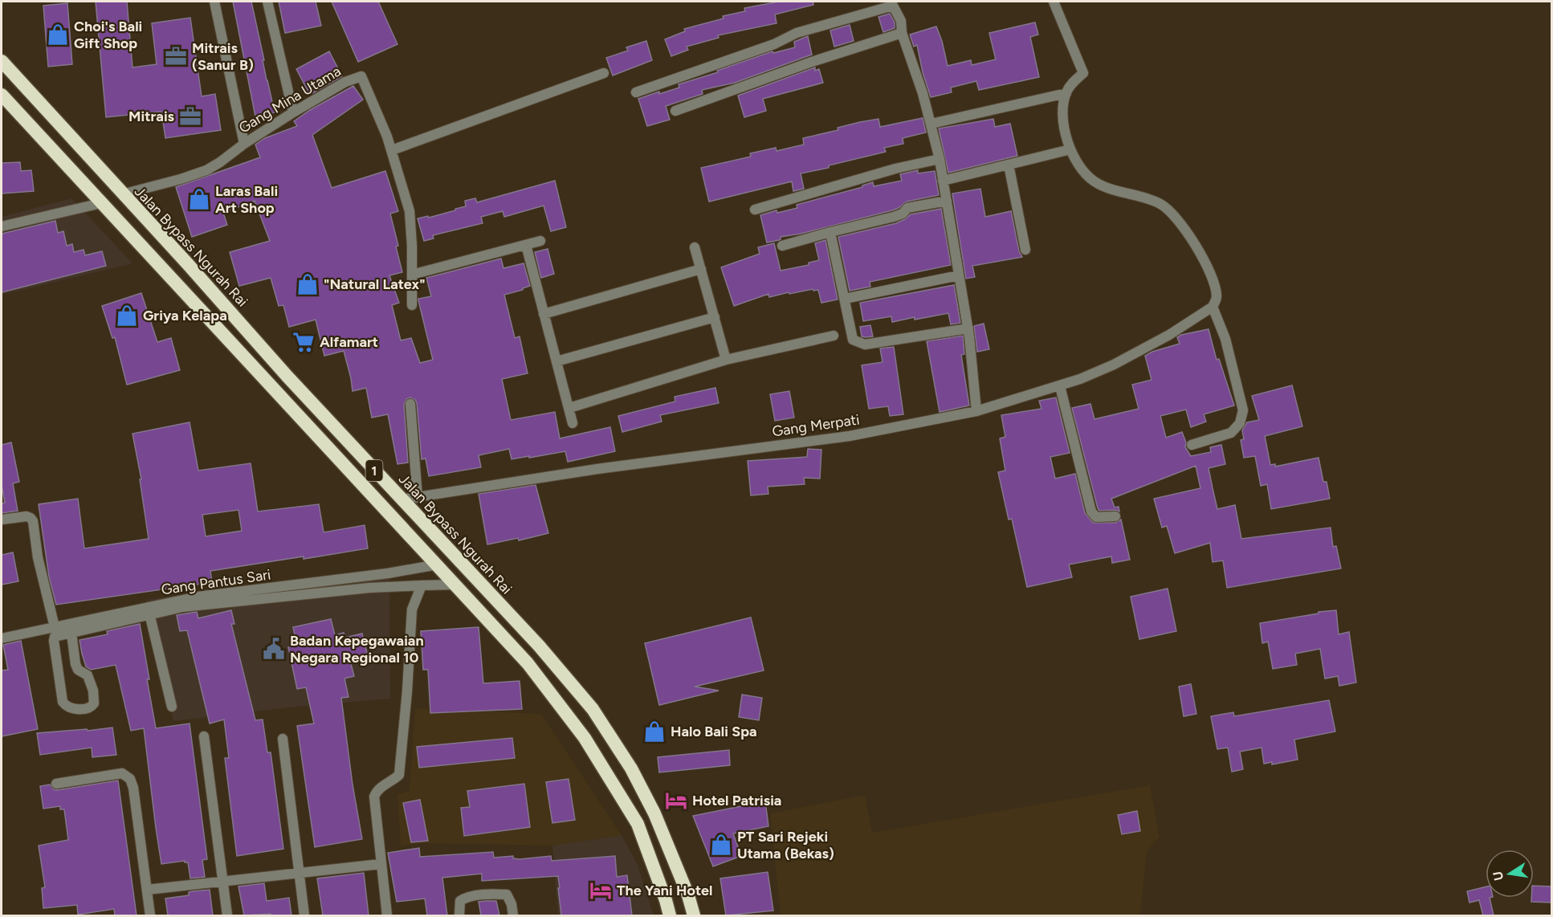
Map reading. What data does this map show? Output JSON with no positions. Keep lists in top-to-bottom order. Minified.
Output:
{"streets":{"highway":["Jalan Bypass Ngurah Rai","1"],"street":["Gang Mina Utama","Gang Merpati","Gang Pantus Sari"]},"crossings":[["Gang Mina Utama","Jalan Bypass Ngurah Rai"],["Jalan Bypass Ngurah Rai","Gang Merpati"],["1","Gang Pantus Sari"]],"places":{"shop":["Choi's Bali Gift Shop","Laras Bali Art Shop","\"Natural Latex\"","Griya Kelapa","Halo Bali Spa","PT Sari Rejeki Utama (Bekas)"],"office":["Mitrais (Sanur B)","Mitrais"],"supermarket":["Alfamart"],"public building":["Badan Kepegawaian Negara Regional 10"],"hotel":["Hotel Patrisia","The Yani Hotel"]},"north":"left"}
